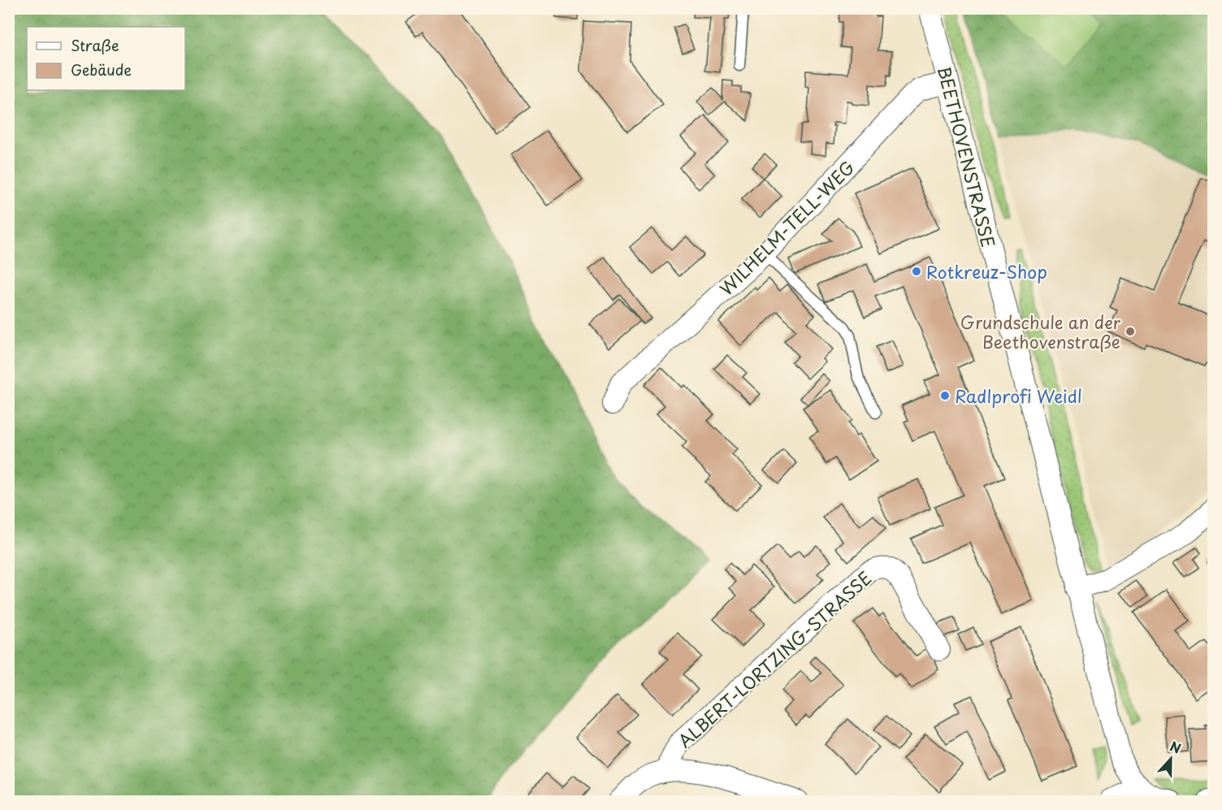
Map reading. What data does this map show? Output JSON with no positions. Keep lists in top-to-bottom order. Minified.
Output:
{"streets":{"street":["BEETHOVENSTRASSE","WILHELM-TELL-WEG","ALBERT-LORTZING-STRASSE"]},"crossings":[["BEETHOVENSTRASSE","WILHELM-TELL-WEG"]],"places":["Rotkreuz-Shop","Grundschule an der Beethovenstraße","Radlprofi Weidl"],"legend":["Straße","Gebäude"],"north":"top"}
